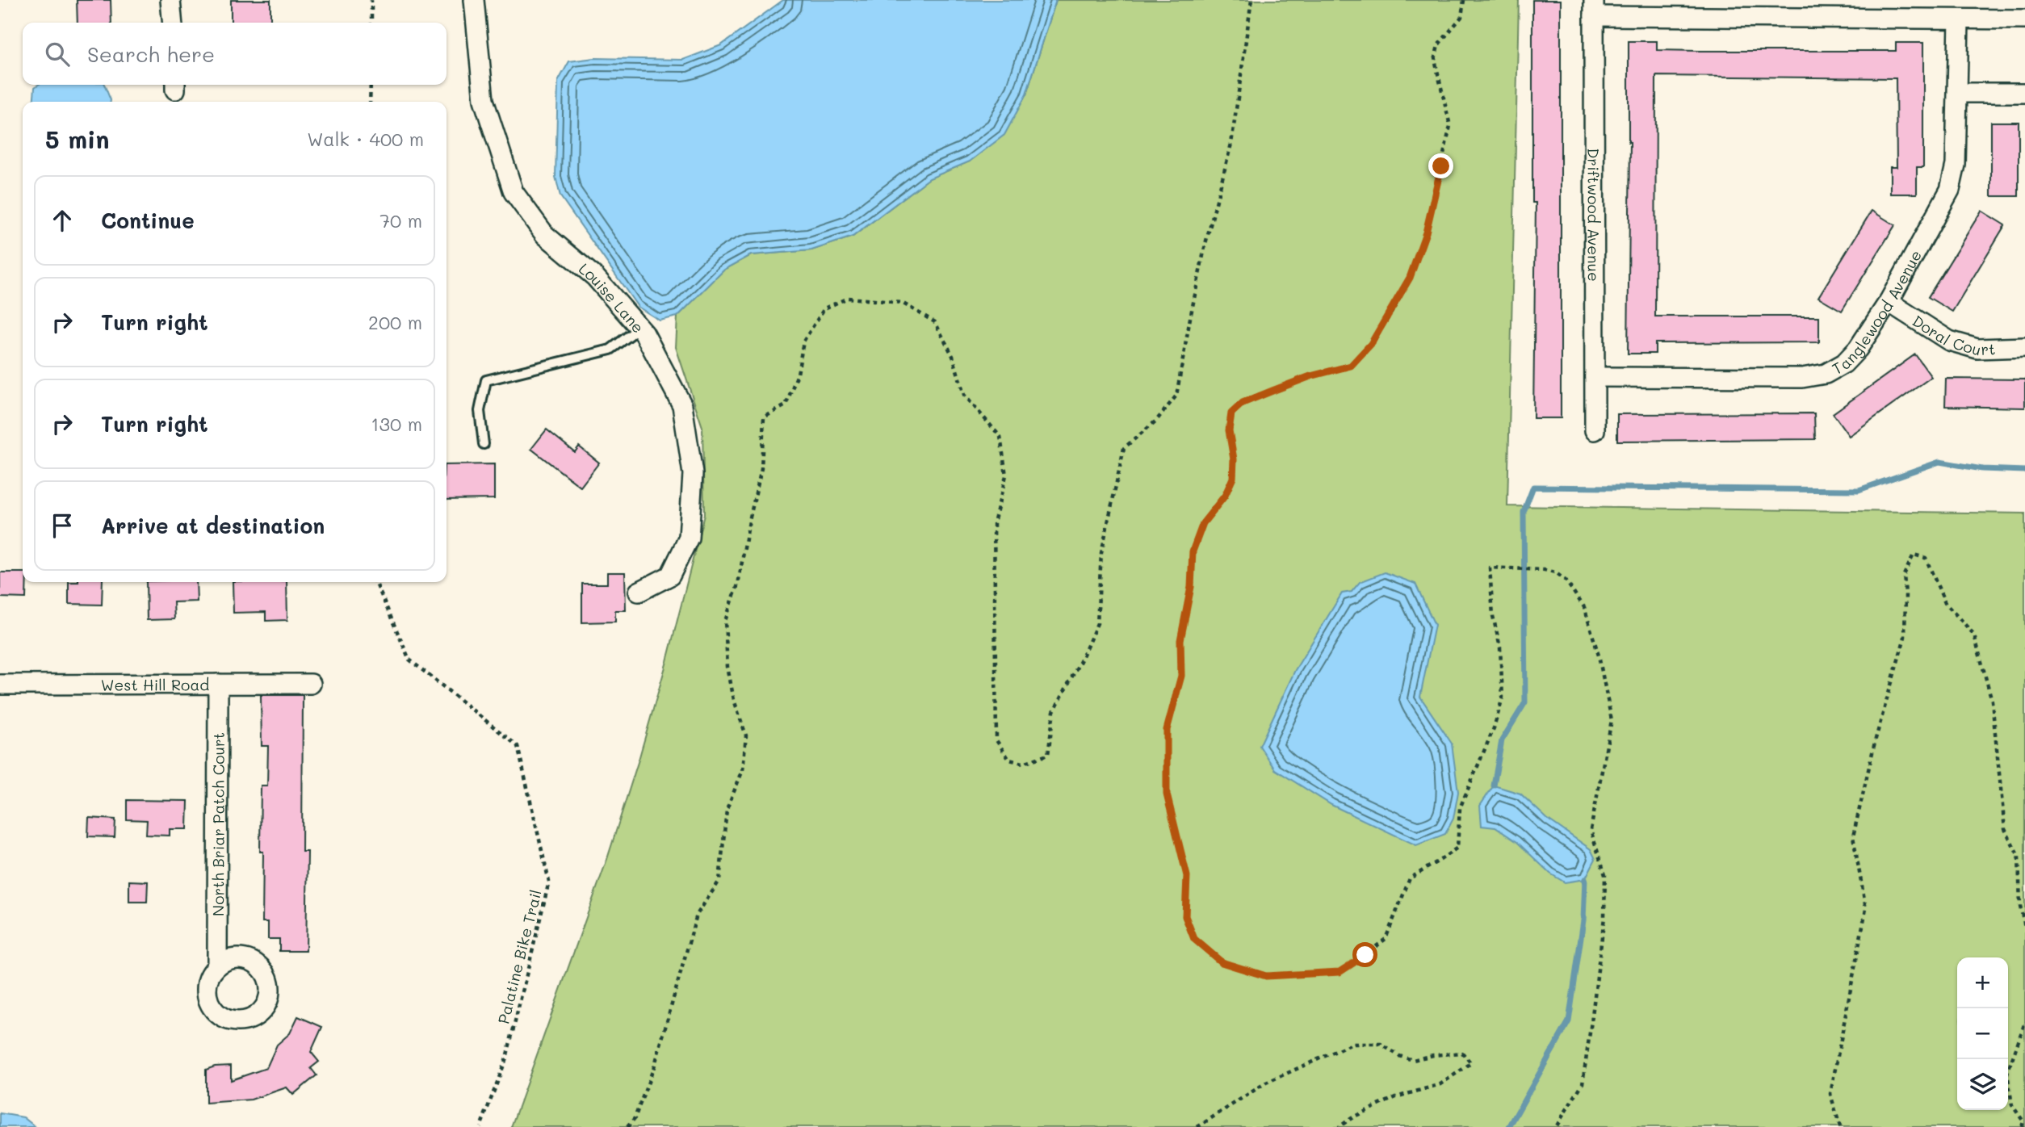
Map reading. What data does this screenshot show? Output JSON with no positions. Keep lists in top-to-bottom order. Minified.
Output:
{"streets":{"street":["Driftwood Avenue","Louise Lane","Tanglewood Avenue","Doral Court","West Hill Road","North Briar Patch Court"],"path":["Palatine Bike Trail"]},"crossings":[["Driftwood Avenue","Tanglewood Avenue"],["Tanglewood Avenue","Doral Court"],["West Hill Road","North Briar Patch Court"]],"page":{"search":"Search here","heading":["5 min","Walk · 400 m"],"list":[["Continue","70 m"],["Turn right","200 m"],["Turn right","130 m"],"Arrive at destination"],"map_buttons":["+","−"]}}
